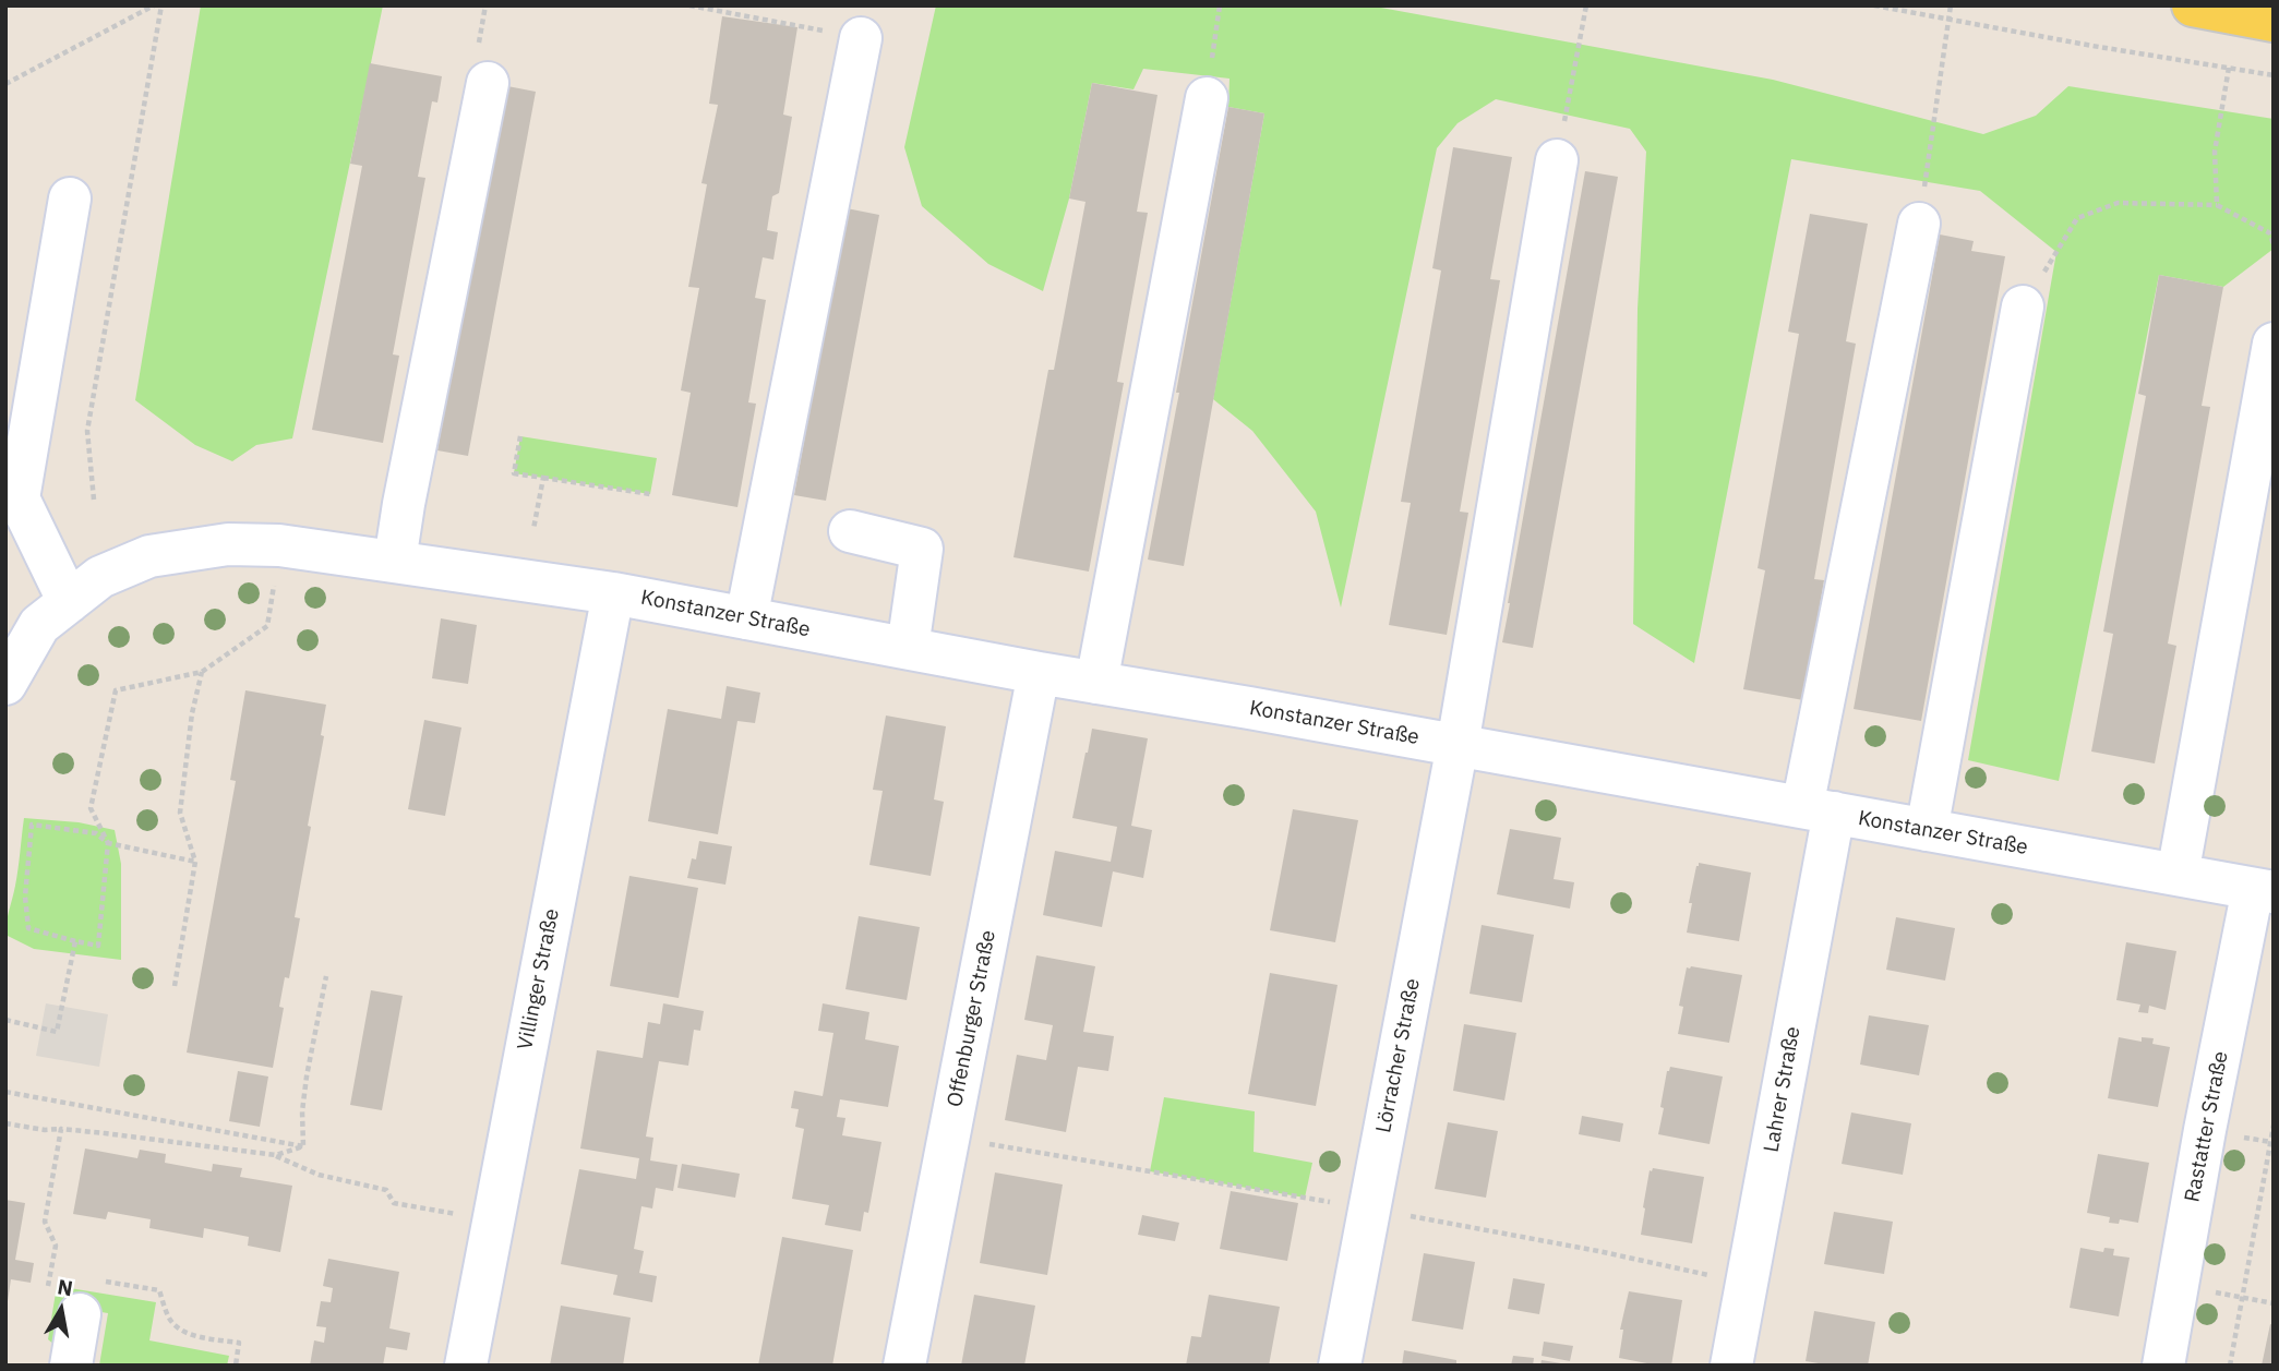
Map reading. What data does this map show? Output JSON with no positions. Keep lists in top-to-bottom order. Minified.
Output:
{"streets":{"street":["Konstanzer Straße","Villinger Straße","Offenburger Straße","Lörracher Straße","Lahrer Straße","Rastatter Straße"]},"crossings":[["Konstanzer Straße","Villinger Straße"],["Konstanzer Straße","Offenburger Straße"],["Konstanzer Straße","Lörracher Straße"],["Konstanzer Straße","Lahrer Straße"],["Konstanzer Straße","Rastatter Straße"]],"north":"top"}
